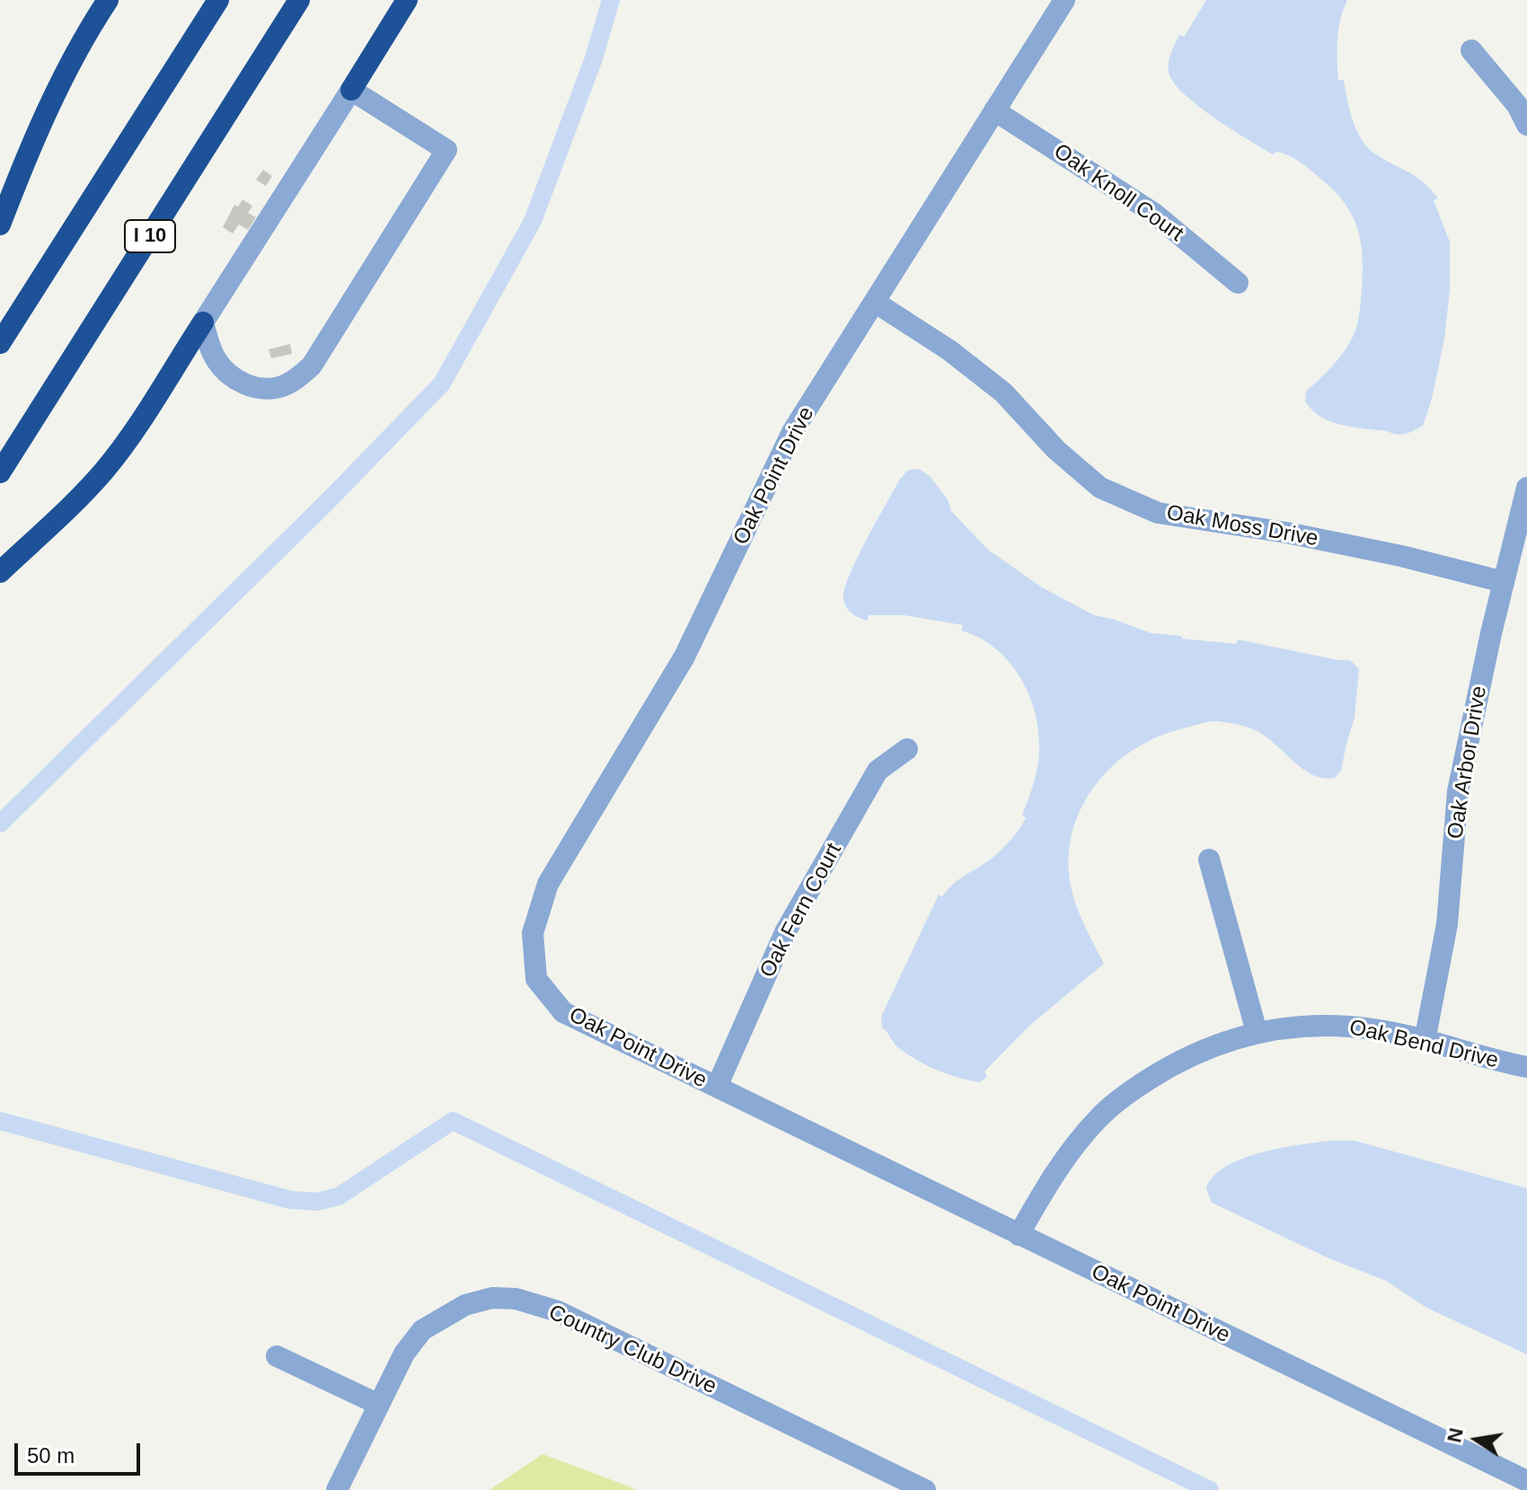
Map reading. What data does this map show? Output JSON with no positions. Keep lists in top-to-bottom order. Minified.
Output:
{"streets":{"highway":["I 10"],"street":["Oak Knoll Court","Oak Point Drive","Oak Moss Drive","Oak Arbor Drive","Oak Fern Court","Oak Bend Drive","Country Club Drive"]},"crossings":[["Oak Knoll Court","Oak Point Drive"],["Oak Point Drive","Oak Moss Drive"],["Oak Point Drive","Oak Fern Court"],["Oak Point Drive","Oak Bend Drive"],["Oak Moss Drive","Oak Arbor Drive"],["Oak Arbor Drive","Oak Bend Drive"]],"scale_bar":"50 m","north":"left"}
